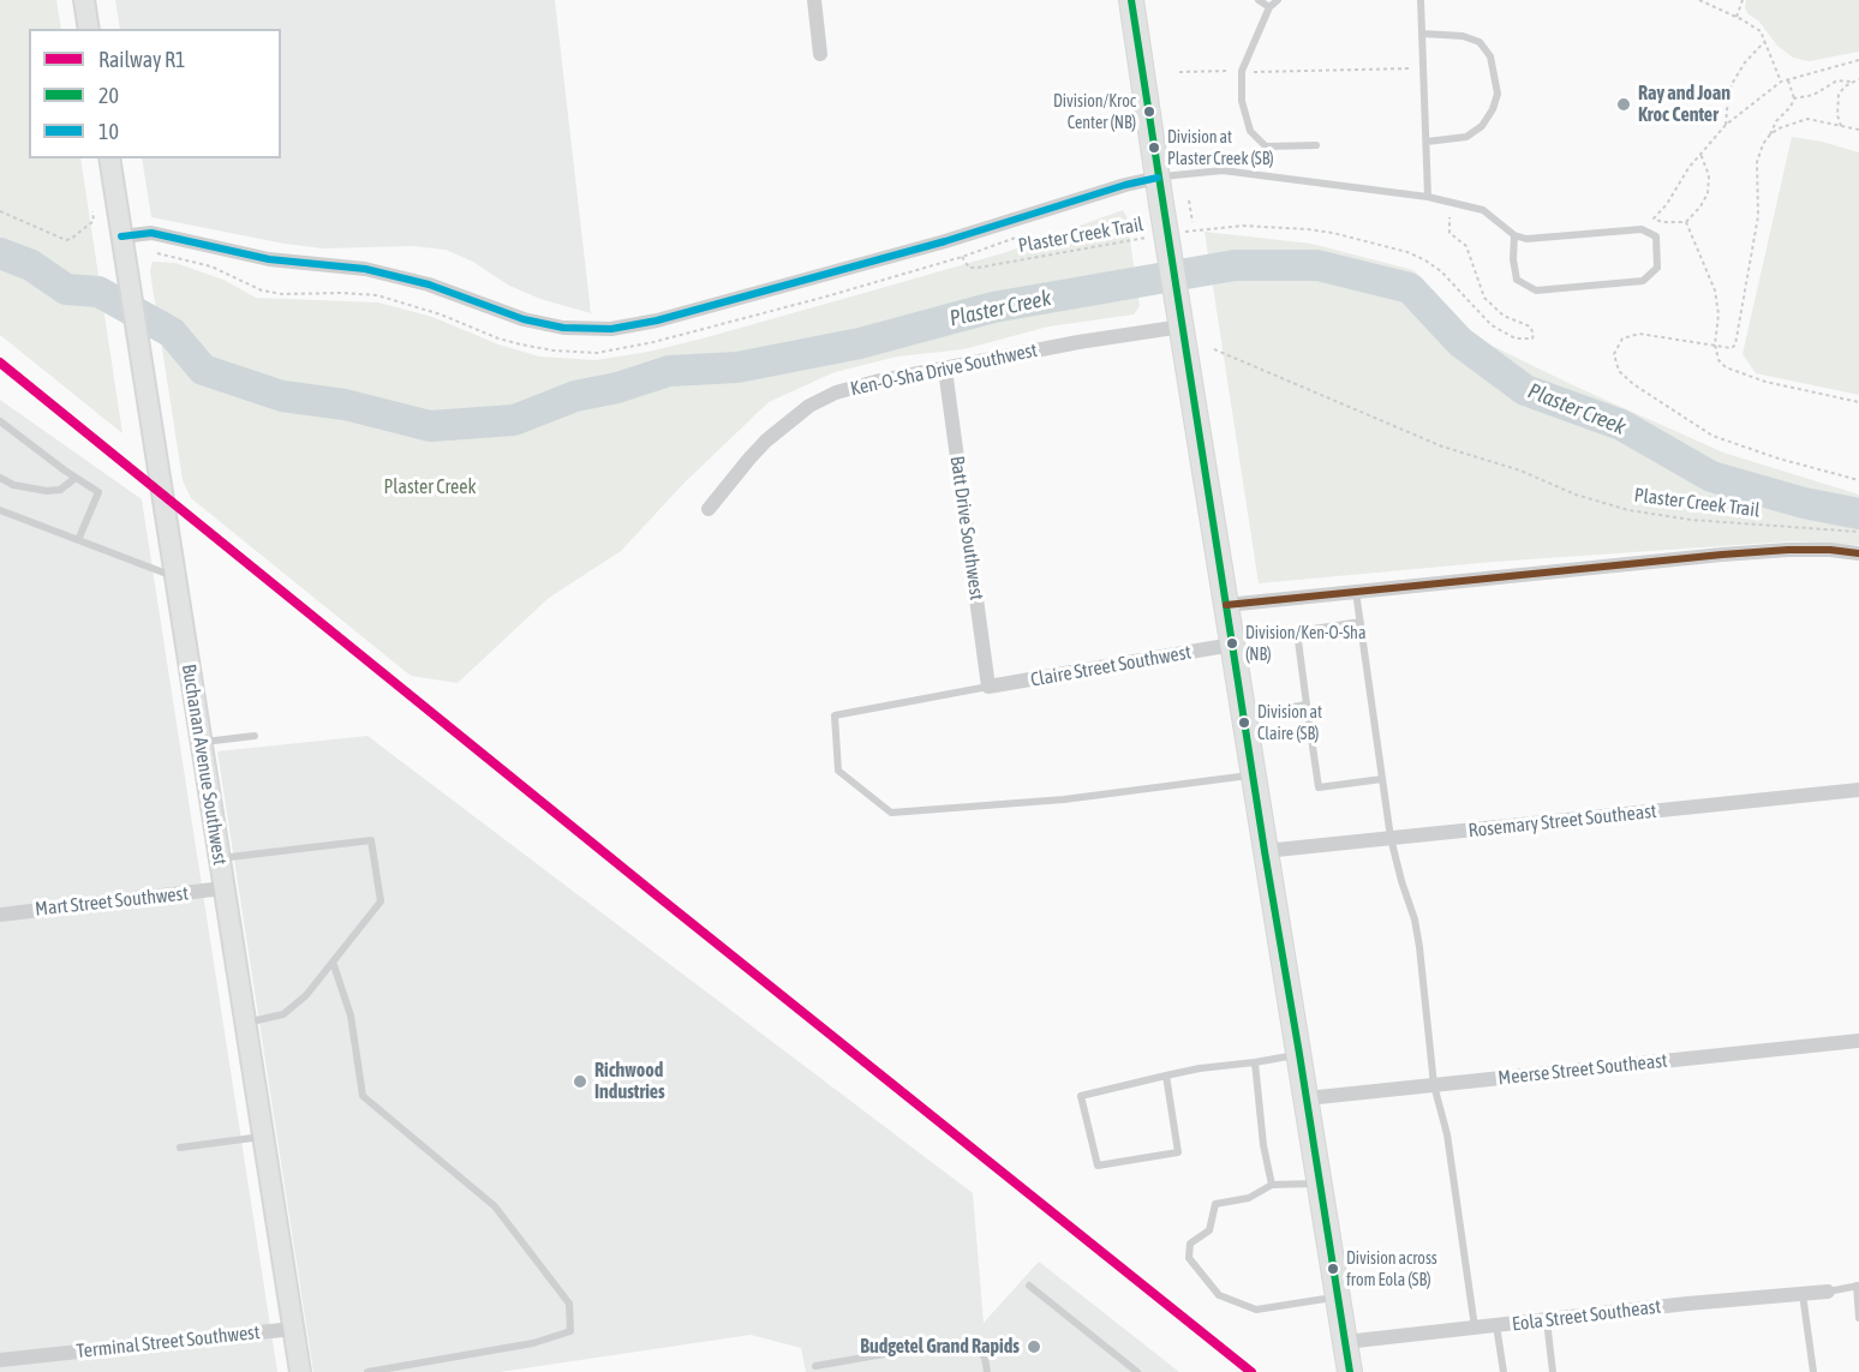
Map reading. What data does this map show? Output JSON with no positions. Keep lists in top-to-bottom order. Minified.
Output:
{"streets":{"street":["Ken-O-Sha Drive Southwest","Batt Drive Southwest","Claire Street Southwest","Buchanan Avenue Southwest","Rosemary Street Southeast","Mart Street Southwest","Meerse Street Southeast","Eola Street Southeast","Terminal Street Southwest"],"path":["Plaster Creek Trail"]},"crossings":[["Ken-O-Sha Drive Southwest","Batt Drive Southwest"],["Batt Drive Southwest","Claire Street Southwest"],["Buchanan Avenue Southwest","Mart Street Southwest"],["Buchanan Avenue Southwest","Terminal Street Southwest"]],"water":["Plaster Creek"],"parks":["Plaster Creek"],"places":["Ray and Joan Kroc Center","Division/Kroc Center (NB)","Division at Plaster Creek (SB)","Division/Ken-O-Sha (NB)","Division at Claire (SB)","Richwood Industries","Division across from Eola (SB)","Budgetel Grand Rapids"],"lines":["transit line 20","transit line 10","rail line R1"],"legend":["Railway R1","20","10"]}
